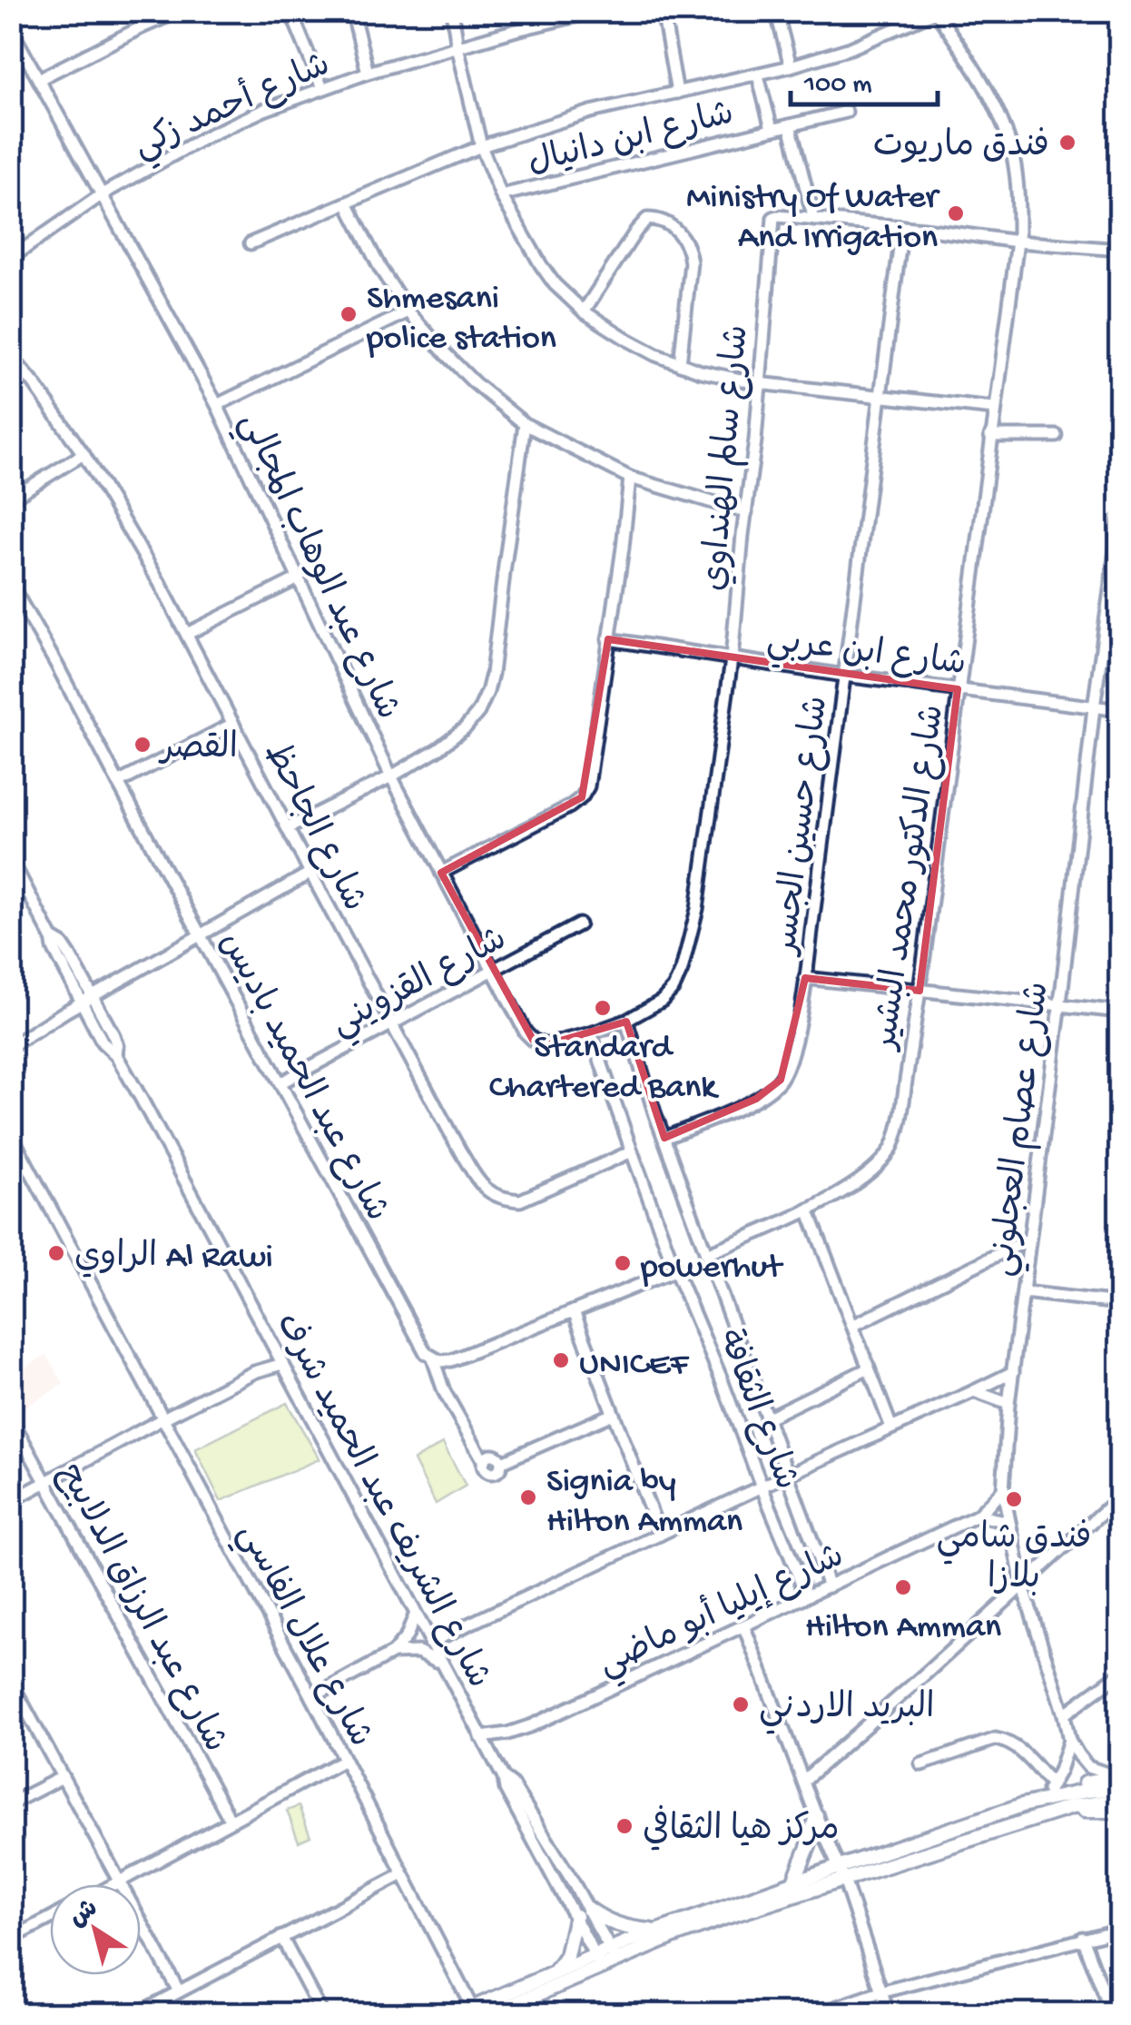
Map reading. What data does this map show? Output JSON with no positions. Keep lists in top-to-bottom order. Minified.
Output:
{"streets":{"street":["شارع أحمد زكي","شارع ابن دانيال","شارع سالم الهنداوي","شارع عبد الوهاب المجالي","شارع ابن عربي","شارع حسين الجسر","شارع الجاحظ","شارع الدكتور محمد البشير","شارع القزويني","شارع عبد الحميد باديس","شارع عصام العجلوني","شارع الثقافة","شارع الشريف عبد الحميد شرف","شارع عبد الرزاق الدلابيح","شارع إيليا أبو ماضي","شارع علال الفاسي"]},"crossings":[["شارع أحمد زكي","شارع عبد الوهاب المجالي"],["شارع سالم الهنداوي","شارع عبد الوهاب المجالي"],["شارع سالم الهنداوي","شارع ابن عربي"],["شارع سالم الهنداوي","شارع حسين الجسر"],["شارع سالم الهنداوي","شارع الدكتور محمد البشير"],["شارع سالم الهنداوي","شارع الثقافة"],["شارع عبد الوهاب المجالي","شارع القزويني"],["شارع عبد الوهاب المجالي","شارع الثقافة"],["شارع ابن عربي","شارع حسين الجسر"],["شارع ابن عربي","شارع الدكتور محمد البشير"],["شارع ابن عربي","شارع عصام العجلوني"],["شارع حسين الجسر","شارع الثقافة"],["شارع الجاحظ","شارع القزويني"],["شارع الجاحظ","شارع الثقافة"],["شارع الدكتور محمد البشير","شارع الثقافة"],["شارع القزويني","شارع عبد الحميد باديس"],["شارع عصام العجلوني","شارع إيليا أبو ماضي"],["شارع الثقافة","شارع إيليا أبو ماضي"],["شارع الشريف عبد الحميد شرف","شارع إيليا أبو ماضي"]],"places":["فندق ماريوت","Ministry Of Water And Irrigation","Shmesani police station","القصر","Standard Chartered Bank","الراوي Al Rawi","powerhut","UNICEF","Signia by Hilton Amman","فندق شامي بلازا","Hilton Amman","البريد الاردني","مركز هيا الثقافي"],"scale_bar":"100 m","north":"top left"}
